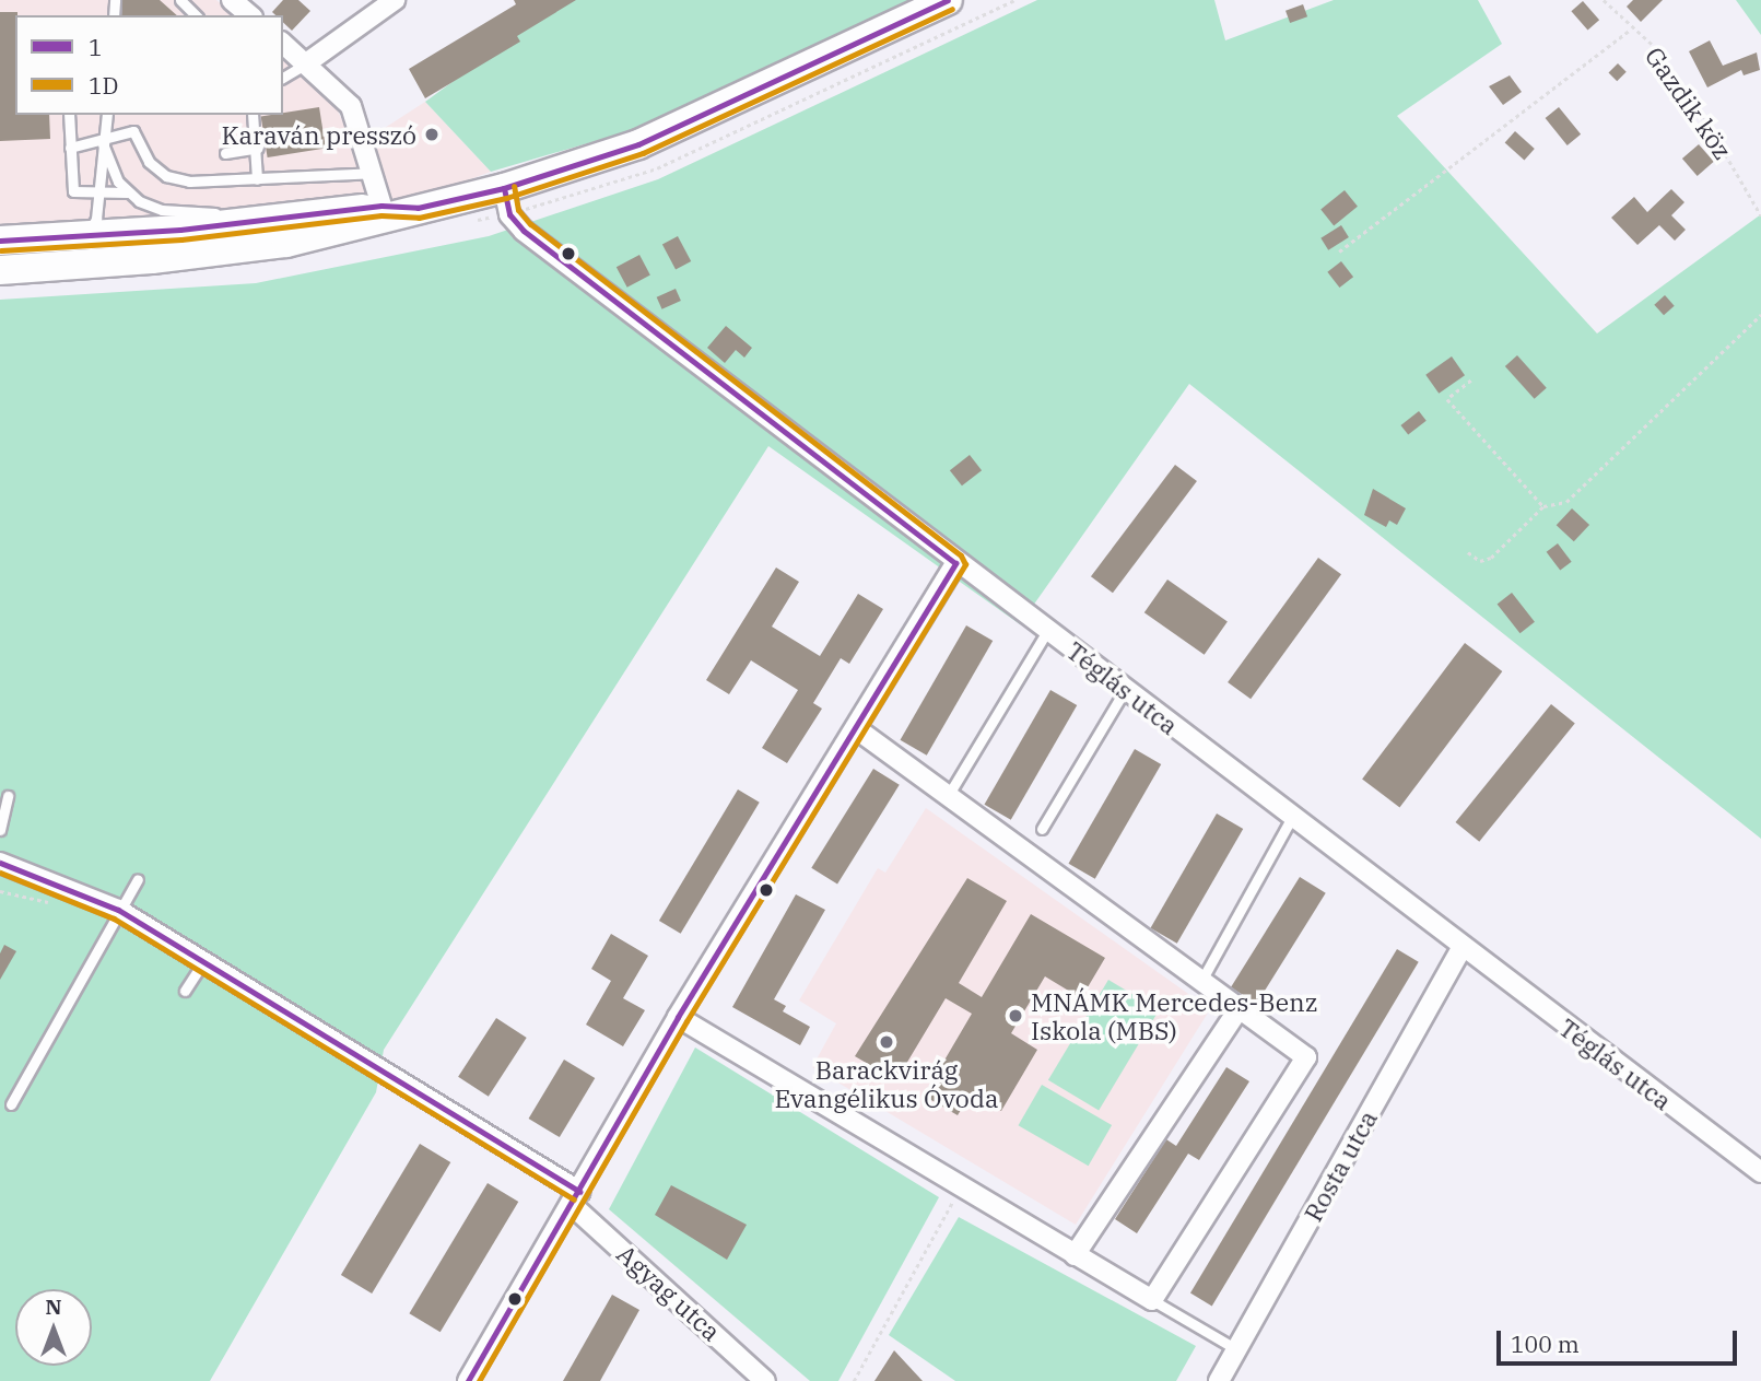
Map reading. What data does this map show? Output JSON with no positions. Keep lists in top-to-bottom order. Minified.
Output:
{"streets":{"street":["Téglás utca","Rosta utca","Agyag utca"],"path":["Gazdik köz"]},"crossings":[["Téglás utca","Rosta utca"]],"places":["Karaván presszó","MNÁMK Mercedes-Benz Iskola (MBS)","Barackvirág Evangélikus Óvoda"],"lines":["transit line 1","transit line 1D"],"legend":["1","1D"],"scale_bar":"100 m","north":"top"}
